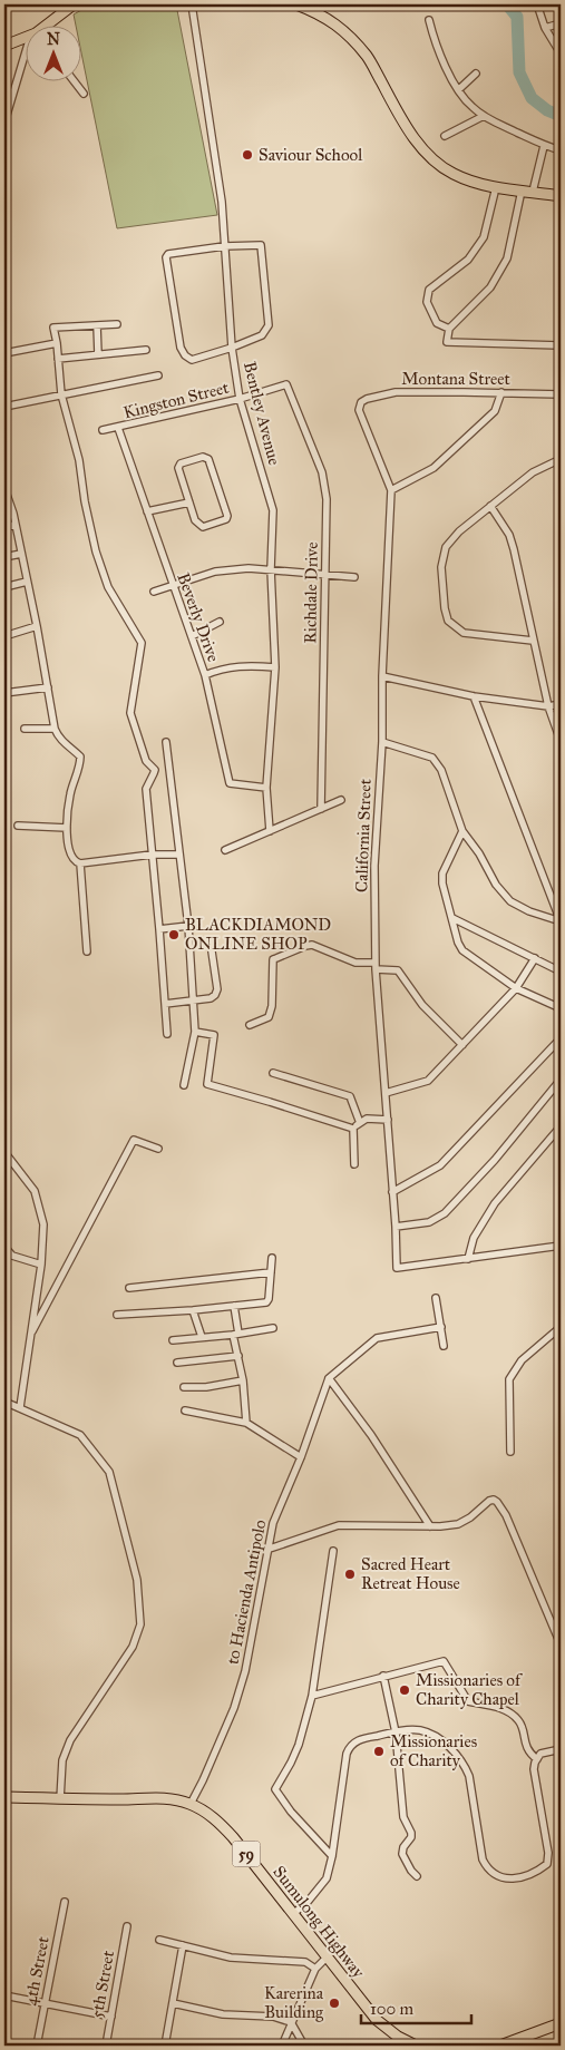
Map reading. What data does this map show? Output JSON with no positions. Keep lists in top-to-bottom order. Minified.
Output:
{"streets":{"main road":["59","Sumulong Highway"],"street":["Montana Street","Kingston Street","Bentley Avenue","Richdale Drive","Beverly Drive","California Street","to Hacienda Antipolo","4th Street","5th Street"]},"crossings":[["Montana Street","California Street"],["Kingston Street","Bentley Avenue"],["Kingston Street","Richdale Drive"],["Kingston Street","Beverly Drive"],["Bentley Avenue","Beverly Drive"],["to Hacienda Antipolo","Sumulong Highway"]],"places":["Saviour School","BLACKDIAMOND ONLINE SHOP","Sacred Heart Retreat House","Missionaries of Charity Chapel","Missionaries of Charity","Karerina Building"],"scale_bar":"100 m","north":"top"}
